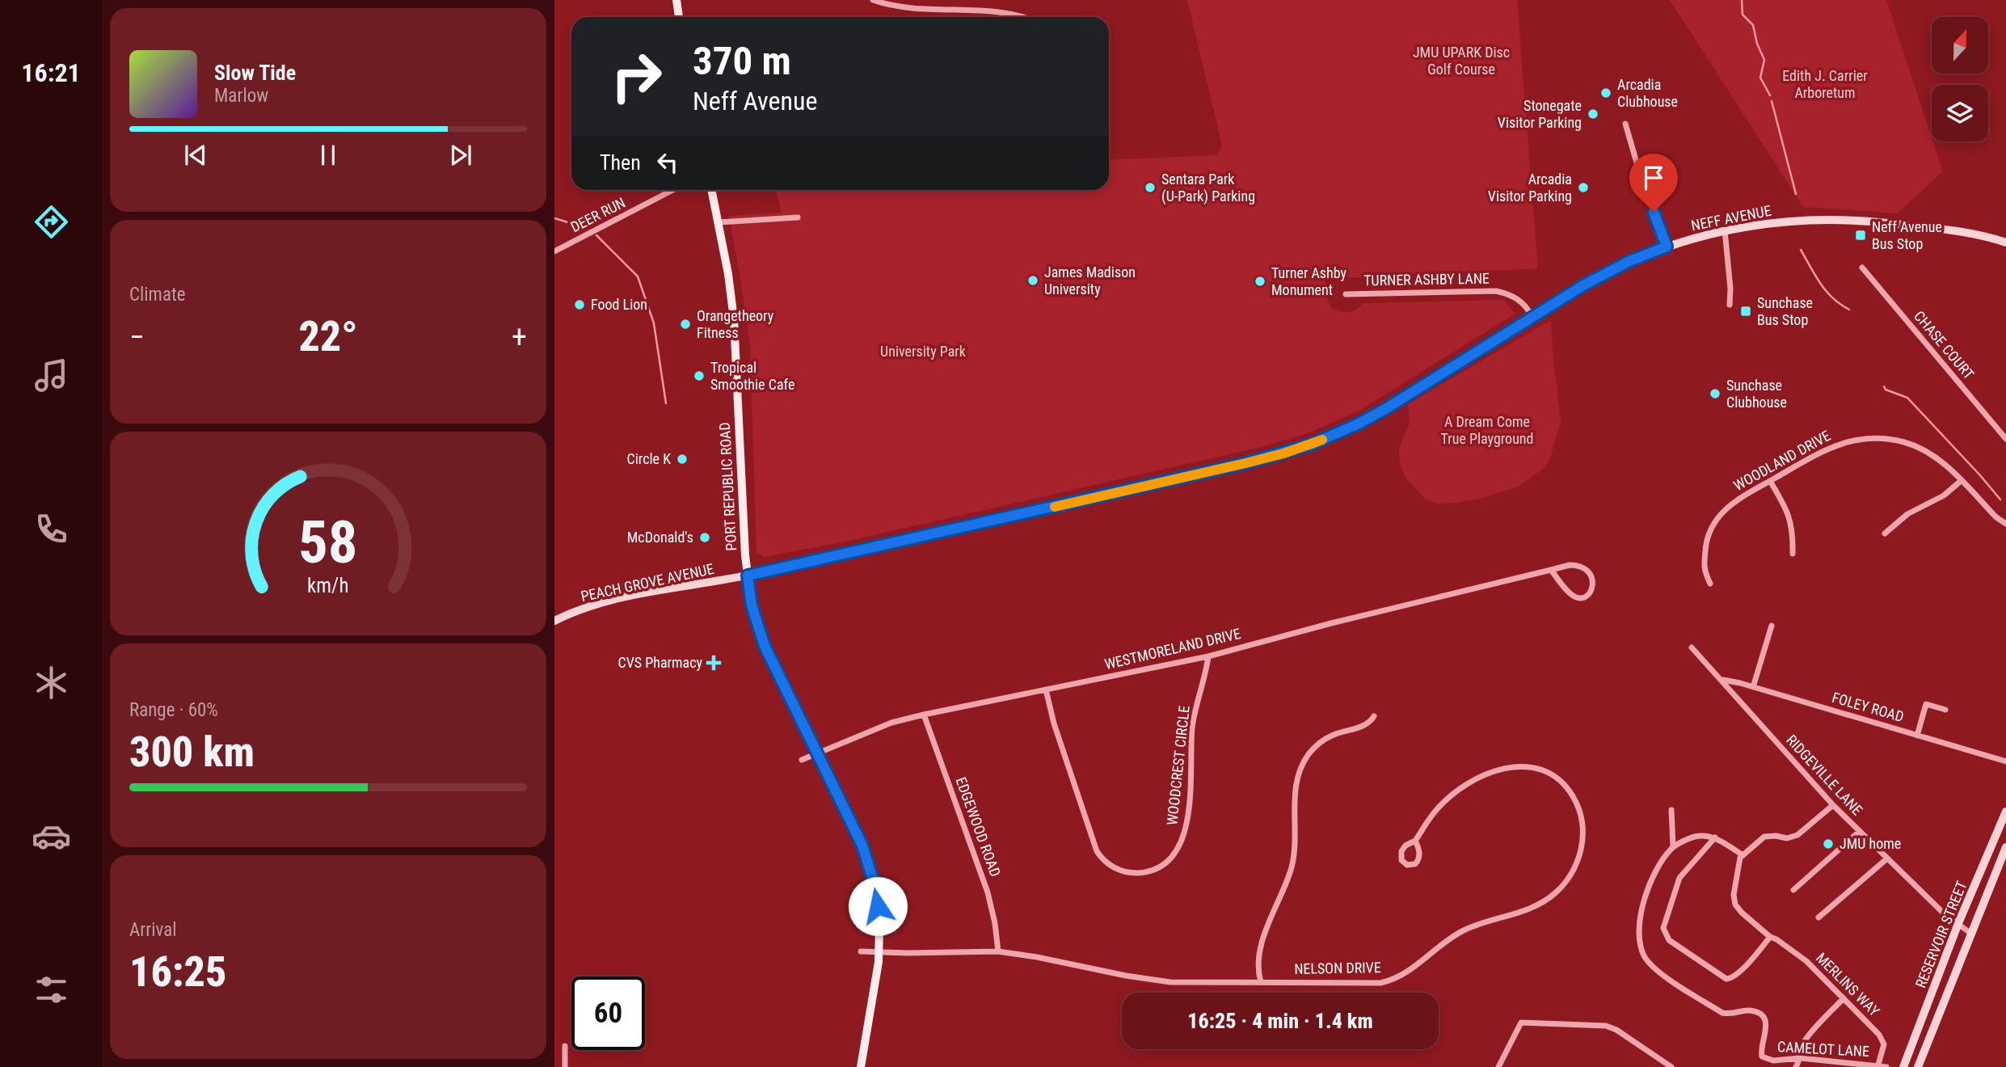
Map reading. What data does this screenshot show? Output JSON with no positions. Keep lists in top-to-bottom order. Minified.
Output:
{"streets":{"main road":["NEFF AVENUE","PORT REPUBLIC ROAD","PEACH GROVE AVENUE","RESERVOIR STREET"],"street":["DEER RUN","TURNER ASHBY LANE","CHASE COURT","WOODLAND DRIVE","WESTMORELAND DRIVE","FOLEY ROAD","WOODCREST CIRCLE","RIDGEVILLE LANE","EDGEWOOD ROAD","NELSON DRIVE","MERLINS WAY","CAMELOT LANE"]},"crossings":[["NEFF AVENUE","TURNER ASHBY LANE"],["NEFF AVENUE","PORT REPUBLIC ROAD"],["NEFF AVENUE","PEACH GROVE AVENUE"],["PORT REPUBLIC ROAD","PEACH GROVE AVENUE"],["PORT REPUBLIC ROAD","WESTMORELAND DRIVE"],["PORT REPUBLIC ROAD","NELSON DRIVE"],["WESTMORELAND DRIVE","WOODCREST CIRCLE"],["WESTMORELAND DRIVE","EDGEWOOD ROAD"],["FOLEY ROAD","RIDGEVILLE LANE"],["RIDGEVILLE LANE","RESERVOIR STREET"],["EDGEWOOD ROAD","NELSON DRIVE"],["MERLINS WAY","CAMELOT LANE"]],"parks":["JMU UPARK Disc Golf Course","Edith J. Carrier Arboretum","University Park","A Dream Come True Playground"],"places":{"other":["Arcadia Clubhouse","Stonegate Visitor Parking","Sentara Park (U-Park) Parking","Arcadia Visitor Parking","James Madison University","Turner Ashby Monument","Food Lion","Orangetheory Fitness","Tropical Smoothie Cafe","Sunchase Clubhouse","Circle K","McDonald's","JMU home"],"transit":["Neff Avenue Bus Stop","Sunchase Bus Stop"],"health":["CVS Pharmacy"]},"north":"top","page":{"tabs":"16:21","turn":["370 m","Neff Avenue"],"song":["Slow Tide","Marlow"],"then":"Then","tile":["Climate",["Range · 60%","300 km"],["Arrival","16:25"]],"heat":["−","22°","+"],"limit":"60","trip":"16:25 · 4 min · 1.4 km","gauge":["58","km/h"]}}
